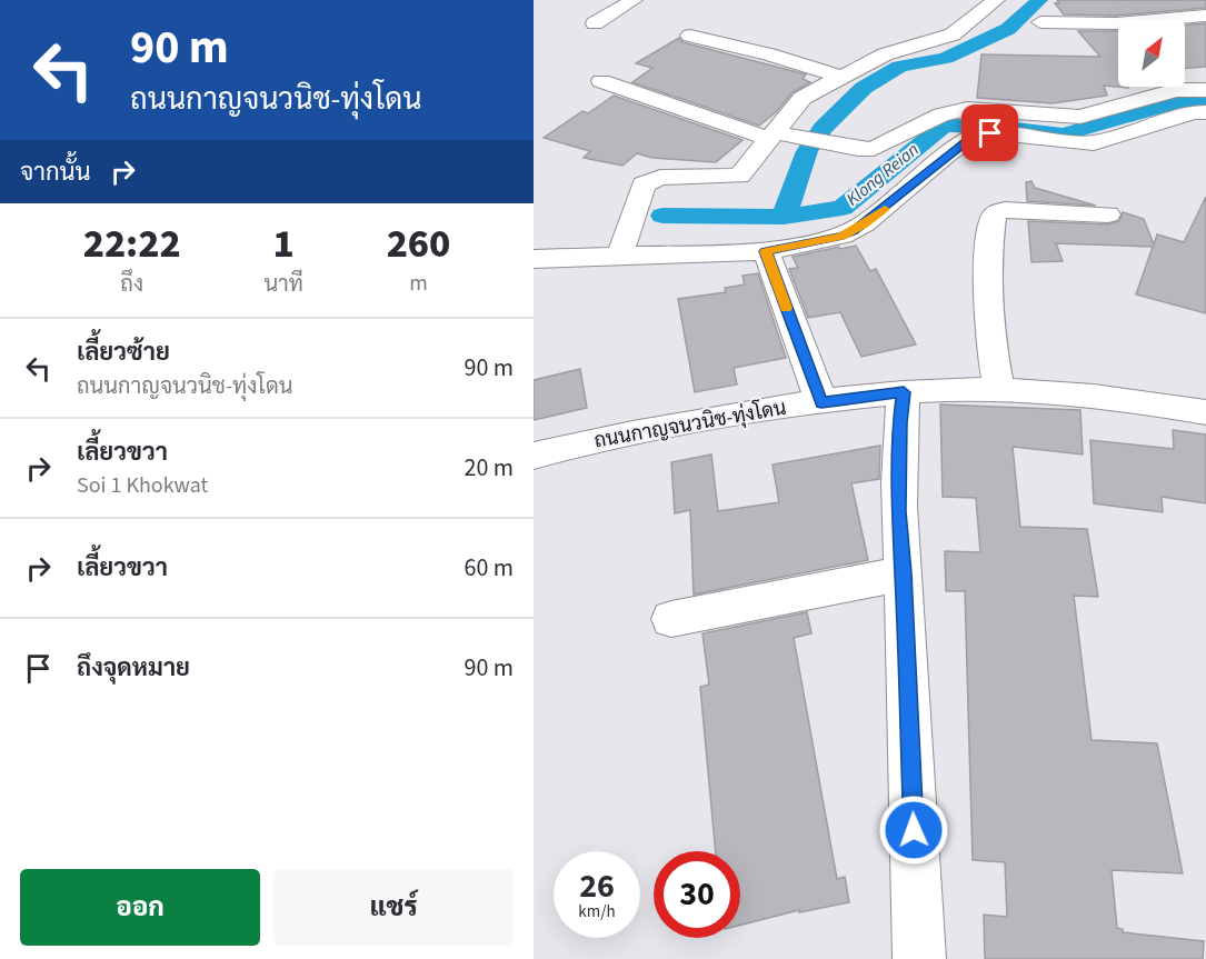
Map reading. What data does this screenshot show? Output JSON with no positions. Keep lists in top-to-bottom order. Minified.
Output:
{"streets":{"street":["ถนนกาญจนวนิช-ทุ่งโดน"]},"water":["Klong Reian"],"north":"top right","page":{"turn":["90 m","ถนนกาญจนวนิช-ทุ่งโดน"],"then":"จากนั้น","eta":["22:22","ถึง","1","นาที","260","m"],"list":[{"name":"เลี้ยวซ้าย","note":"ถนนกาญจนวนิช-ทุ่งโดน","value":"90 m"},{"name":"เลี้ยวขวา","note":"Soi 1 Khokwat","value":"20 m"},{"name":"เลี้ยวขวา","value":"60 m"},{"name":"ถึงจุดหมาย","value":"90 m"}],"speed":"26 km/h","limit":"30","buttons":["ออก","แชร์"]}}
